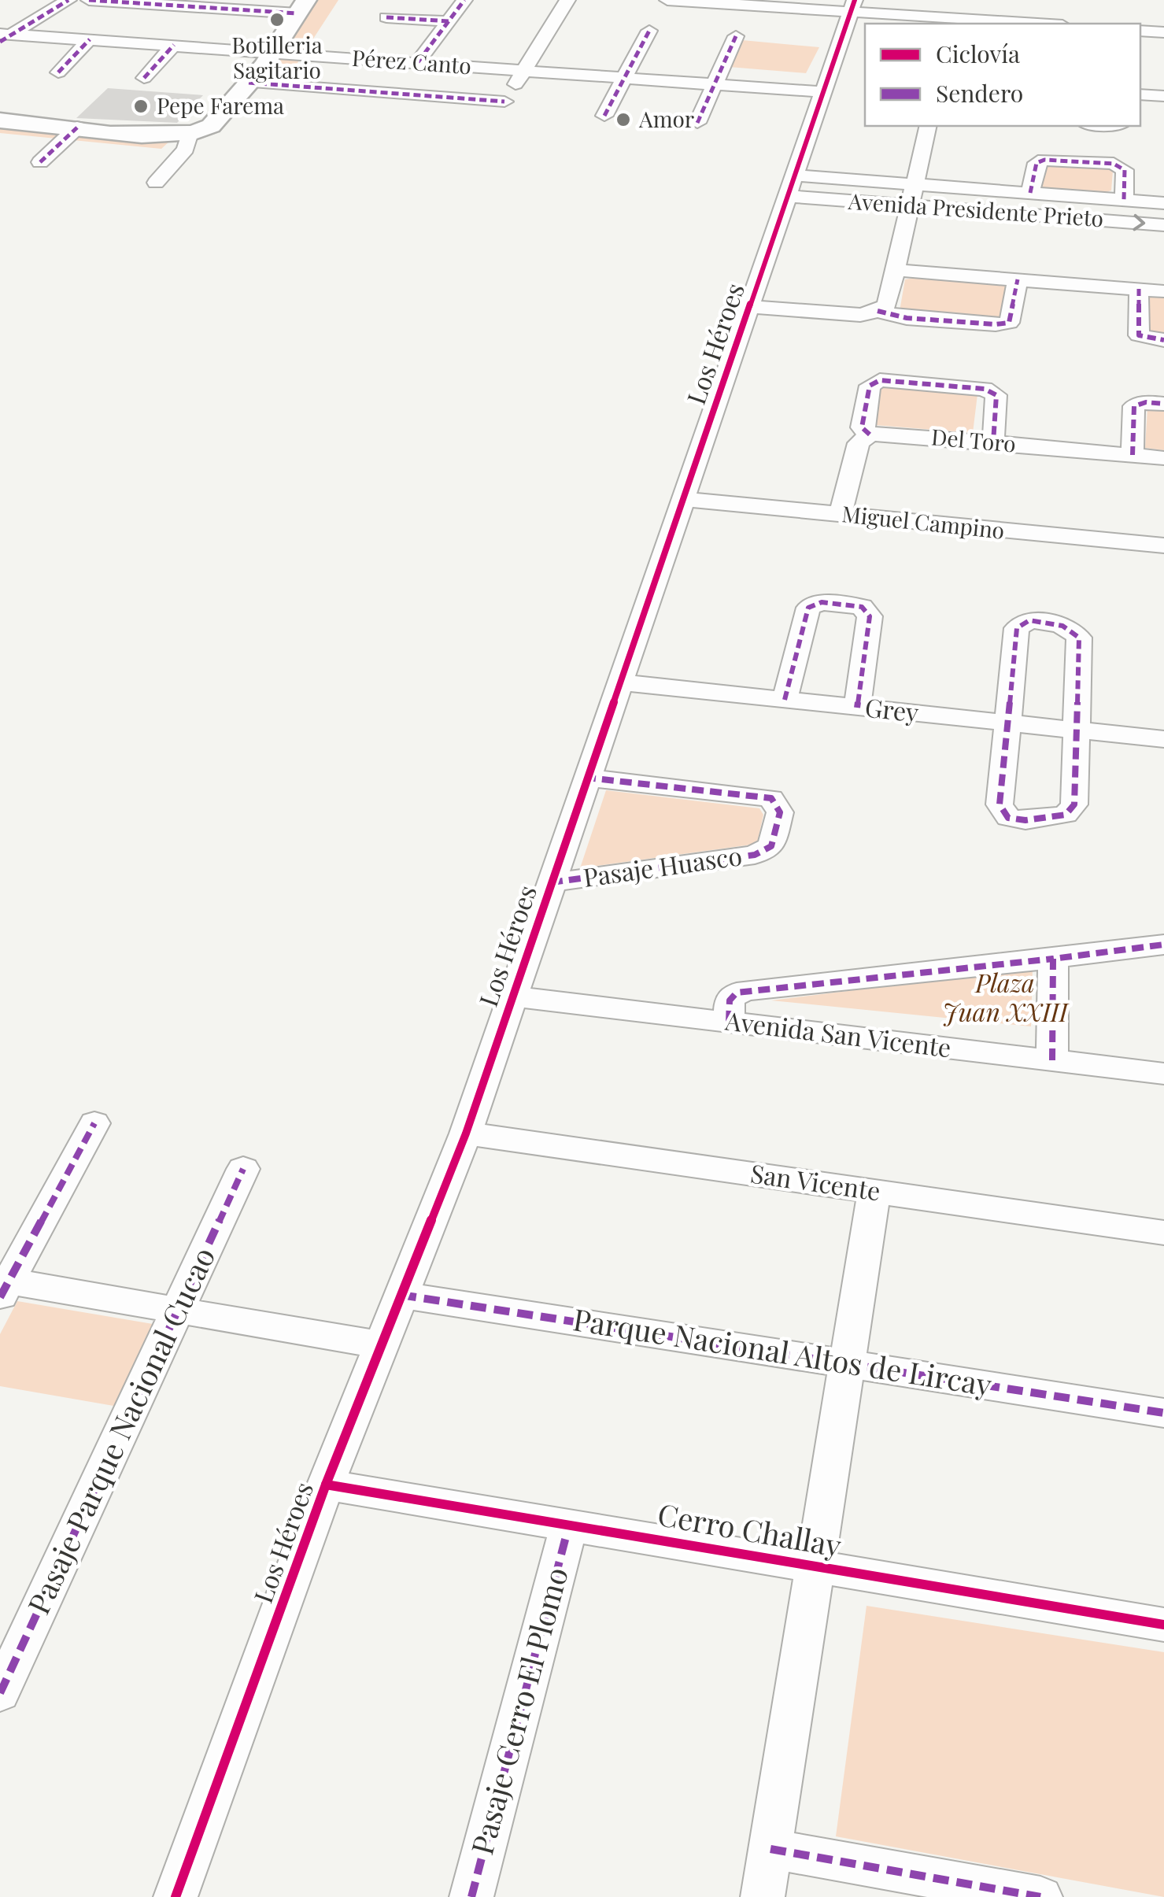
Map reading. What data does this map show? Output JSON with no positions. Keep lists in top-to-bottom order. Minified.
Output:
{"streets":{"street":["Pérez Canto","Avenida Presidente Prieto","Los Héroes","Del Toro","Miguel Campino","Grey","Pasaje Huasco","Avenida San Vicente","San Vicente","Parque Nacional Altos de Lircay","Pasaje Parque Nacional Cucao","Cerro Challay","Pasaje Cerro El Plomo"]},"crossings":[["Pérez Canto","Los Héroes"],["Avenida Presidente Prieto","Los Héroes"],["Los Héroes","Miguel Campino"],["Los Héroes","Grey"],["Los Héroes","Pasaje Huasco"],["Los Héroes","Avenida San Vicente"],["Los Héroes","San Vicente"],["Los Héroes","Parque Nacional Altos de Lircay"],["Los Héroes","Cerro Challay"],["Cerro Challay","Pasaje Cerro El Plomo"]],"parks":["Plaza Juan XXIII"],"places":["Botilleria Sagitario","Pepe Farema","Amor"],"legend":["Ciclovía","Sendero"]}
